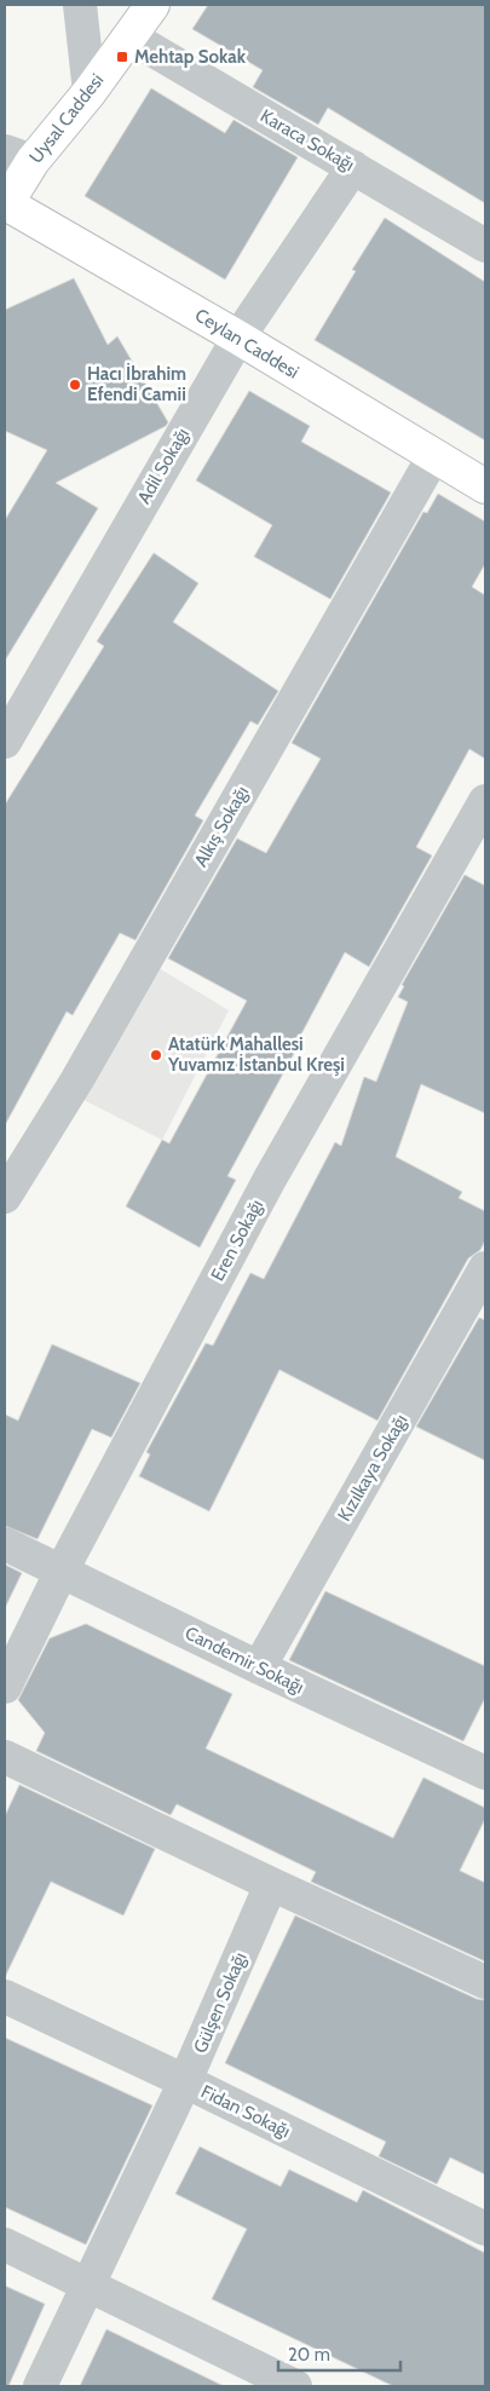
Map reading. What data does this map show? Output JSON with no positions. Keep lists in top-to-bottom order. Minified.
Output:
{"streets":{"street":["Uysal Caddesi","Karaca Sokağı","Ceylan Caddesi","Adil Sokağı","Alkış Sokağı","Eren Sokağı","Kızılkaya Sokağı","Candemir Sokağı","Gülşen Sokağı","Fidan Sokağı"]},"crossings":[["Uysal Caddesi","Karaca Sokağı"],["Uysal Caddesi","Ceylan Caddesi"],["Karaca Sokağı","Adil Sokağı"],["Ceylan Caddesi","Adil Sokağı"],["Ceylan Caddesi","Alkış Sokağı"],["Eren Sokağı","Candemir Sokağı"],["Kızılkaya Sokağı","Candemir Sokağı"],["Gülşen Sokağı","Fidan Sokağı"]],"places":{"transit":["Mehtap Sokak"],"other":["Hacı İbrahim Efendi Camii","Atatürk Mahallesi Yuvamız İstanbul Kreşi"]},"scale_bar":"20 m"}
